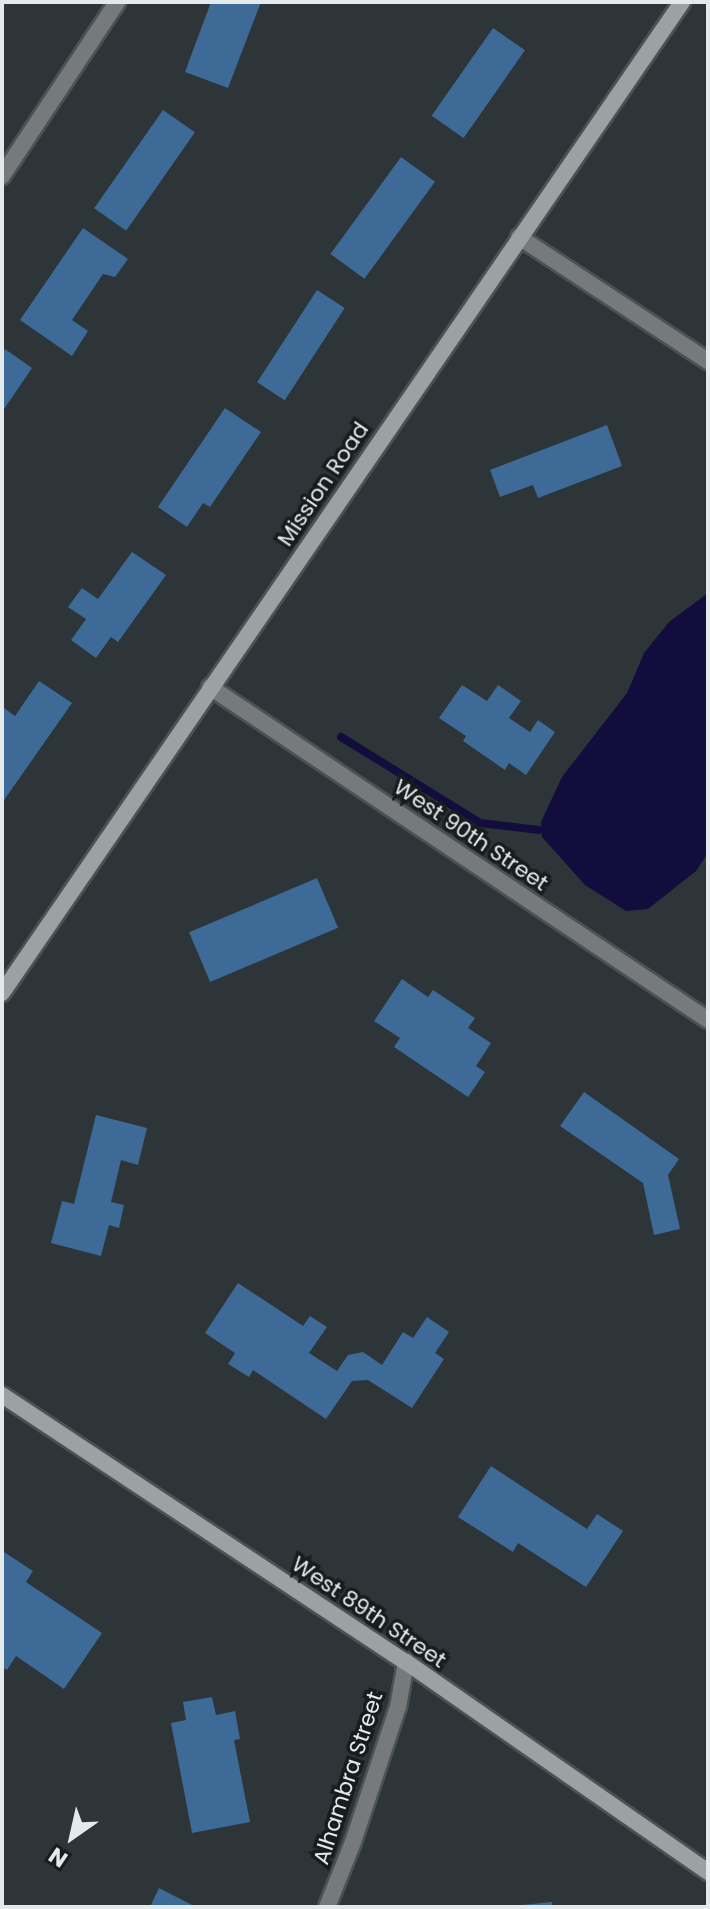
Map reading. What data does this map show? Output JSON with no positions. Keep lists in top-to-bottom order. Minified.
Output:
{"streets":{"main road":["Mission Road","West 89th Street"],"street":["West 90th Street","Alhambra Street"]},"crossings":[["Mission Road","West 90th Street"],["West 89th Street","Alhambra Street"]],"north":"bottom left"}
